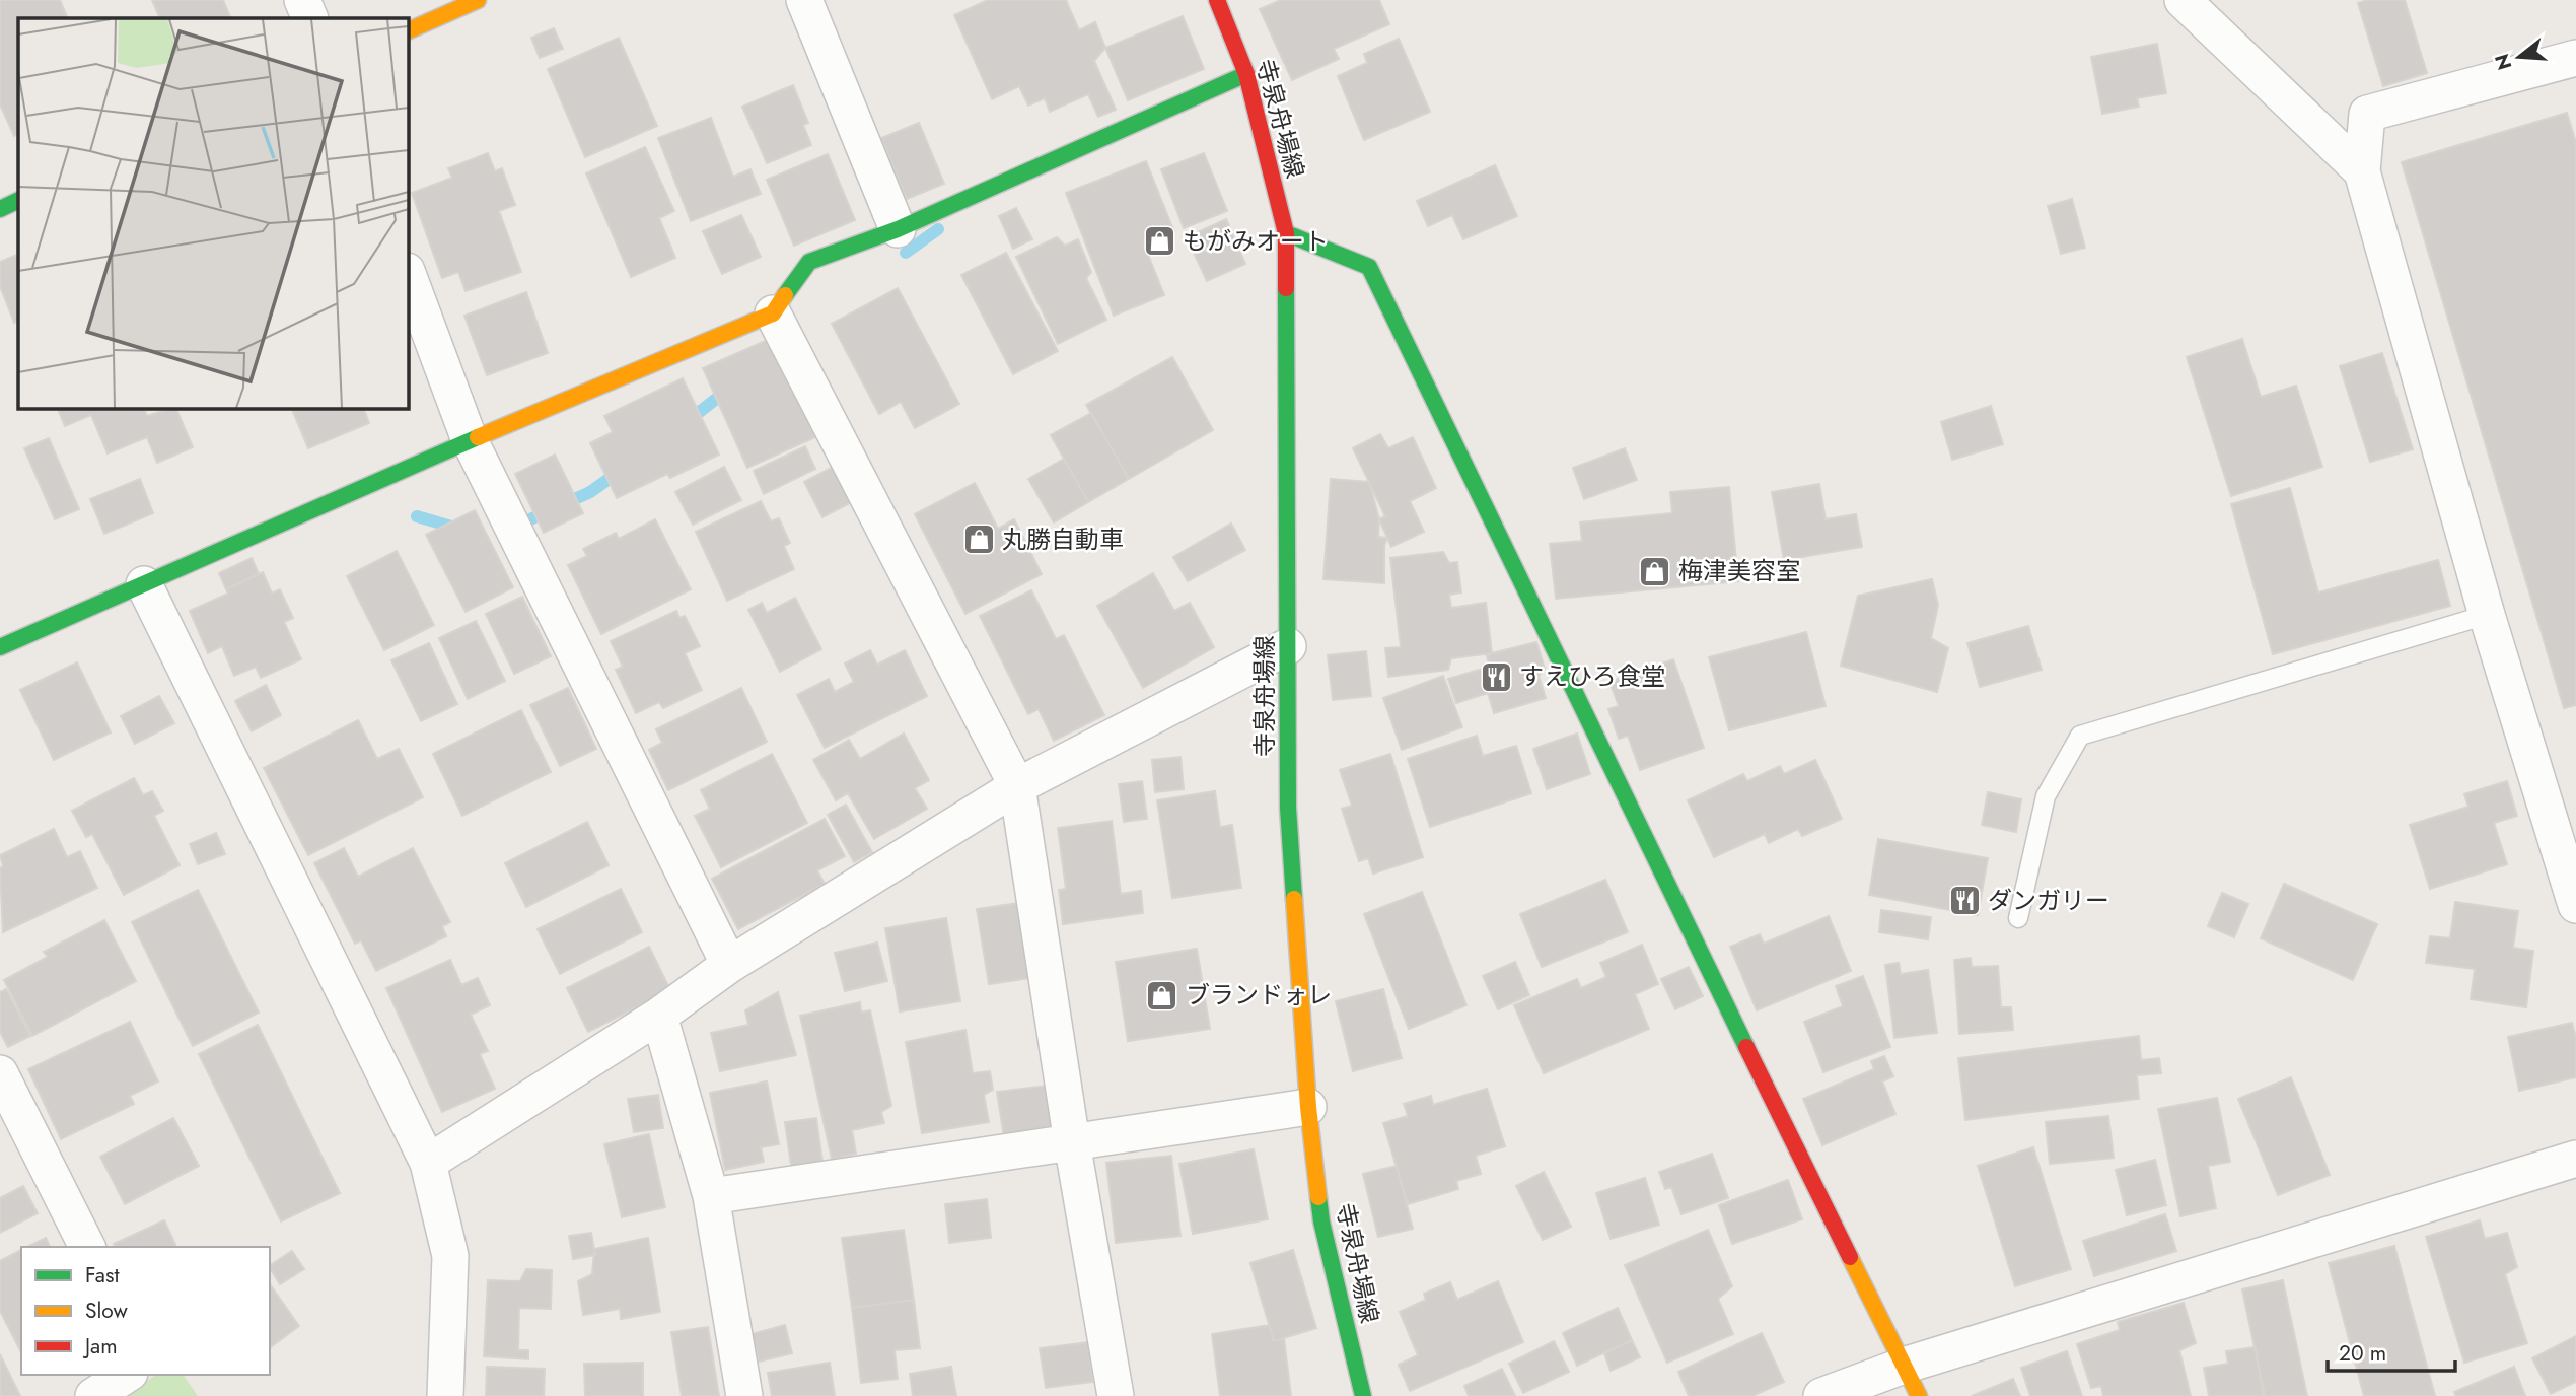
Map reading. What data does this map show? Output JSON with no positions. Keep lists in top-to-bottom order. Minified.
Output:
{"streets":{"street":["寺泉舟場線"]},"places":{"shop":["もがみオート","丸勝自動車","梅津美容室","ブランドォレ"],"restaurant":["すえひろ食堂","ダンガリー"]},"legend":["Fast","Slow","Jam"],"scale_bar":"20 m","north":"left"}
